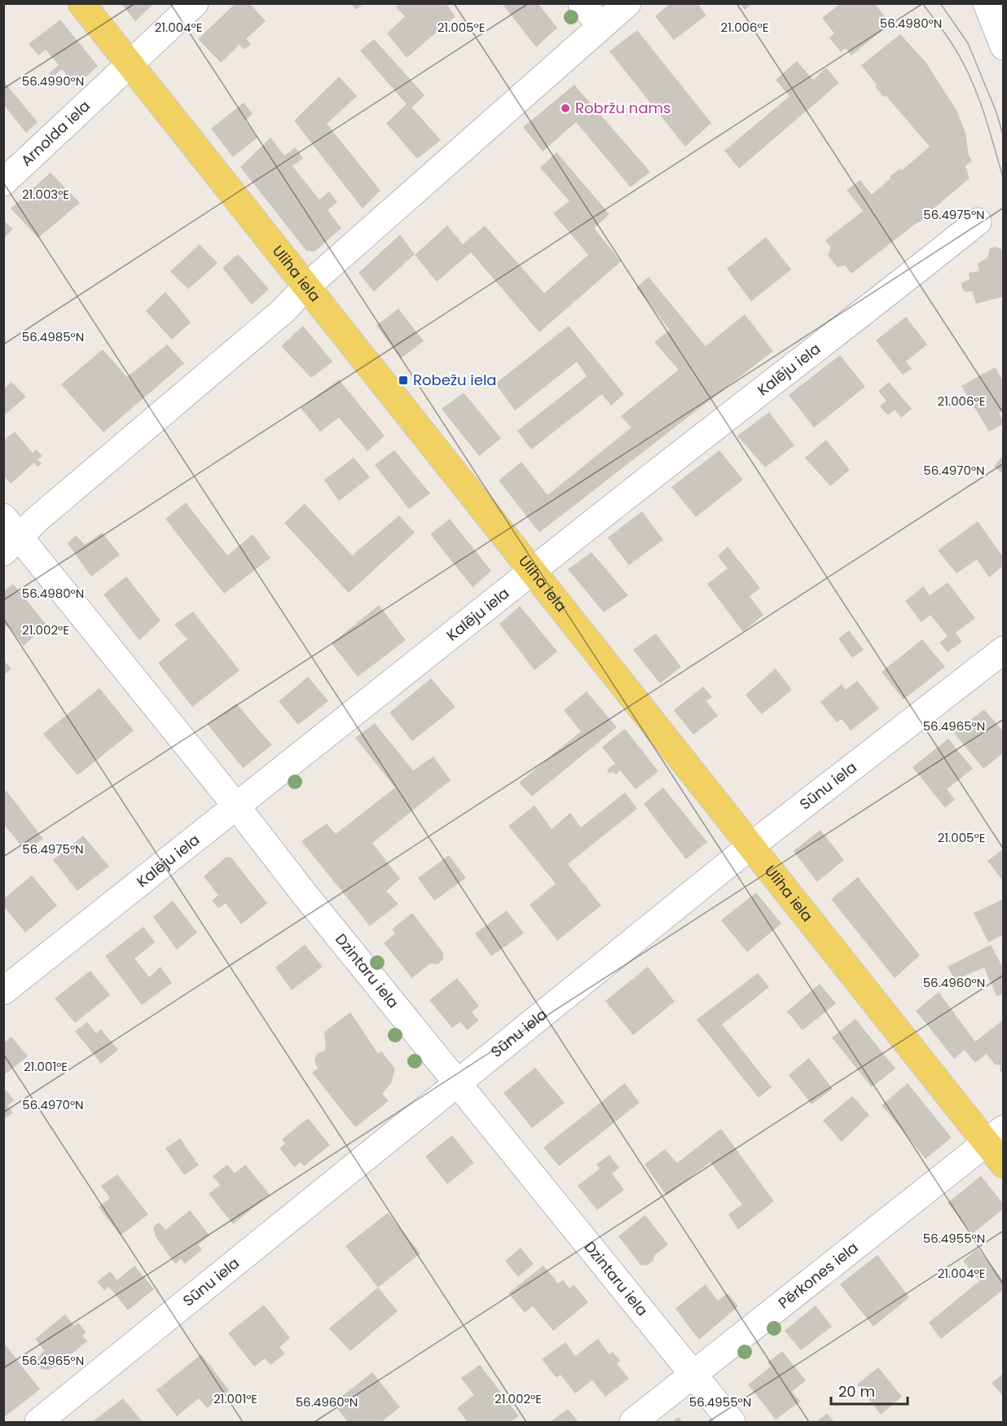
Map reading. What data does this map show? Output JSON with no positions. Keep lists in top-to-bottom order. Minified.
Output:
{"streets":{"main road":["Uliha iela"],"street":["Arnolda iela","Kalēju iela","Sūnu iela","Dzintaru iela","Pērkones iela"]},"crossings":[["Arnolda iela","Uliha iela"],["Uliha iela","Kalēju iela"],["Uliha iela","Sūnu iela"],["Uliha iela","Pērkones iela"],["Kalēju iela","Dzintaru iela"],["Sūnu iela","Dzintaru iela"],["Dzintaru iela","Pērkones iela"]],"places":{"other":["Robržu nams"],"transit":["Robežu iela"]},"scale_bar":"20 m","coordinates":["56.4980°N","21.004°E","21.005°E","21.006°E","56.4990°N","21.003°E","56.4975°N","56.4985°N","56.4970°N","21.002°E","56.4965°N","56.4960°N","21.001°E","56.4955°N"]}
